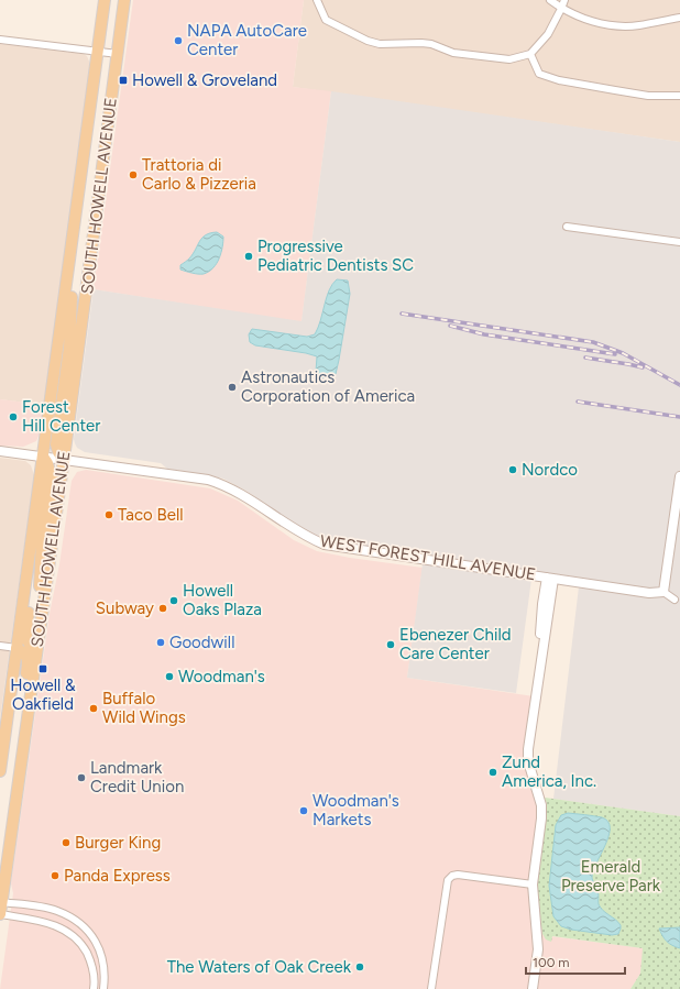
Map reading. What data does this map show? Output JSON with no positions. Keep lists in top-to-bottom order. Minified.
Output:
{"streets":{"main road":["SOUTH HOWELL AVENUE"],"street":["WEST FOREST HILL AVENUE"]},"crossings":[["SOUTH HOWELL AVENUE","WEST FOREST HILL AVENUE"]],"parks":["Emerald Preserve Park"],"places":{"other":["NAPA AutoCare Center","Trattoria di Carlo & Pizzeria","Progressive Pediatric Dentists SC","Astronautics Corporation of America","Forest Hill Center","Nordco","Taco Bell","Howell Oaks Plaza","Subway","Goodwill","Ebenezer Child Care Center","Woodman's","Buffalo Wild Wings","Zund America, Inc.","Landmark Credit Union","Woodman's Markets","Burger King","Panda Express","The Waters of Oak Creek"],"transit":["Howell & Groveland","Howell & Oakfield"]},"scale_bar":"100 m"}
